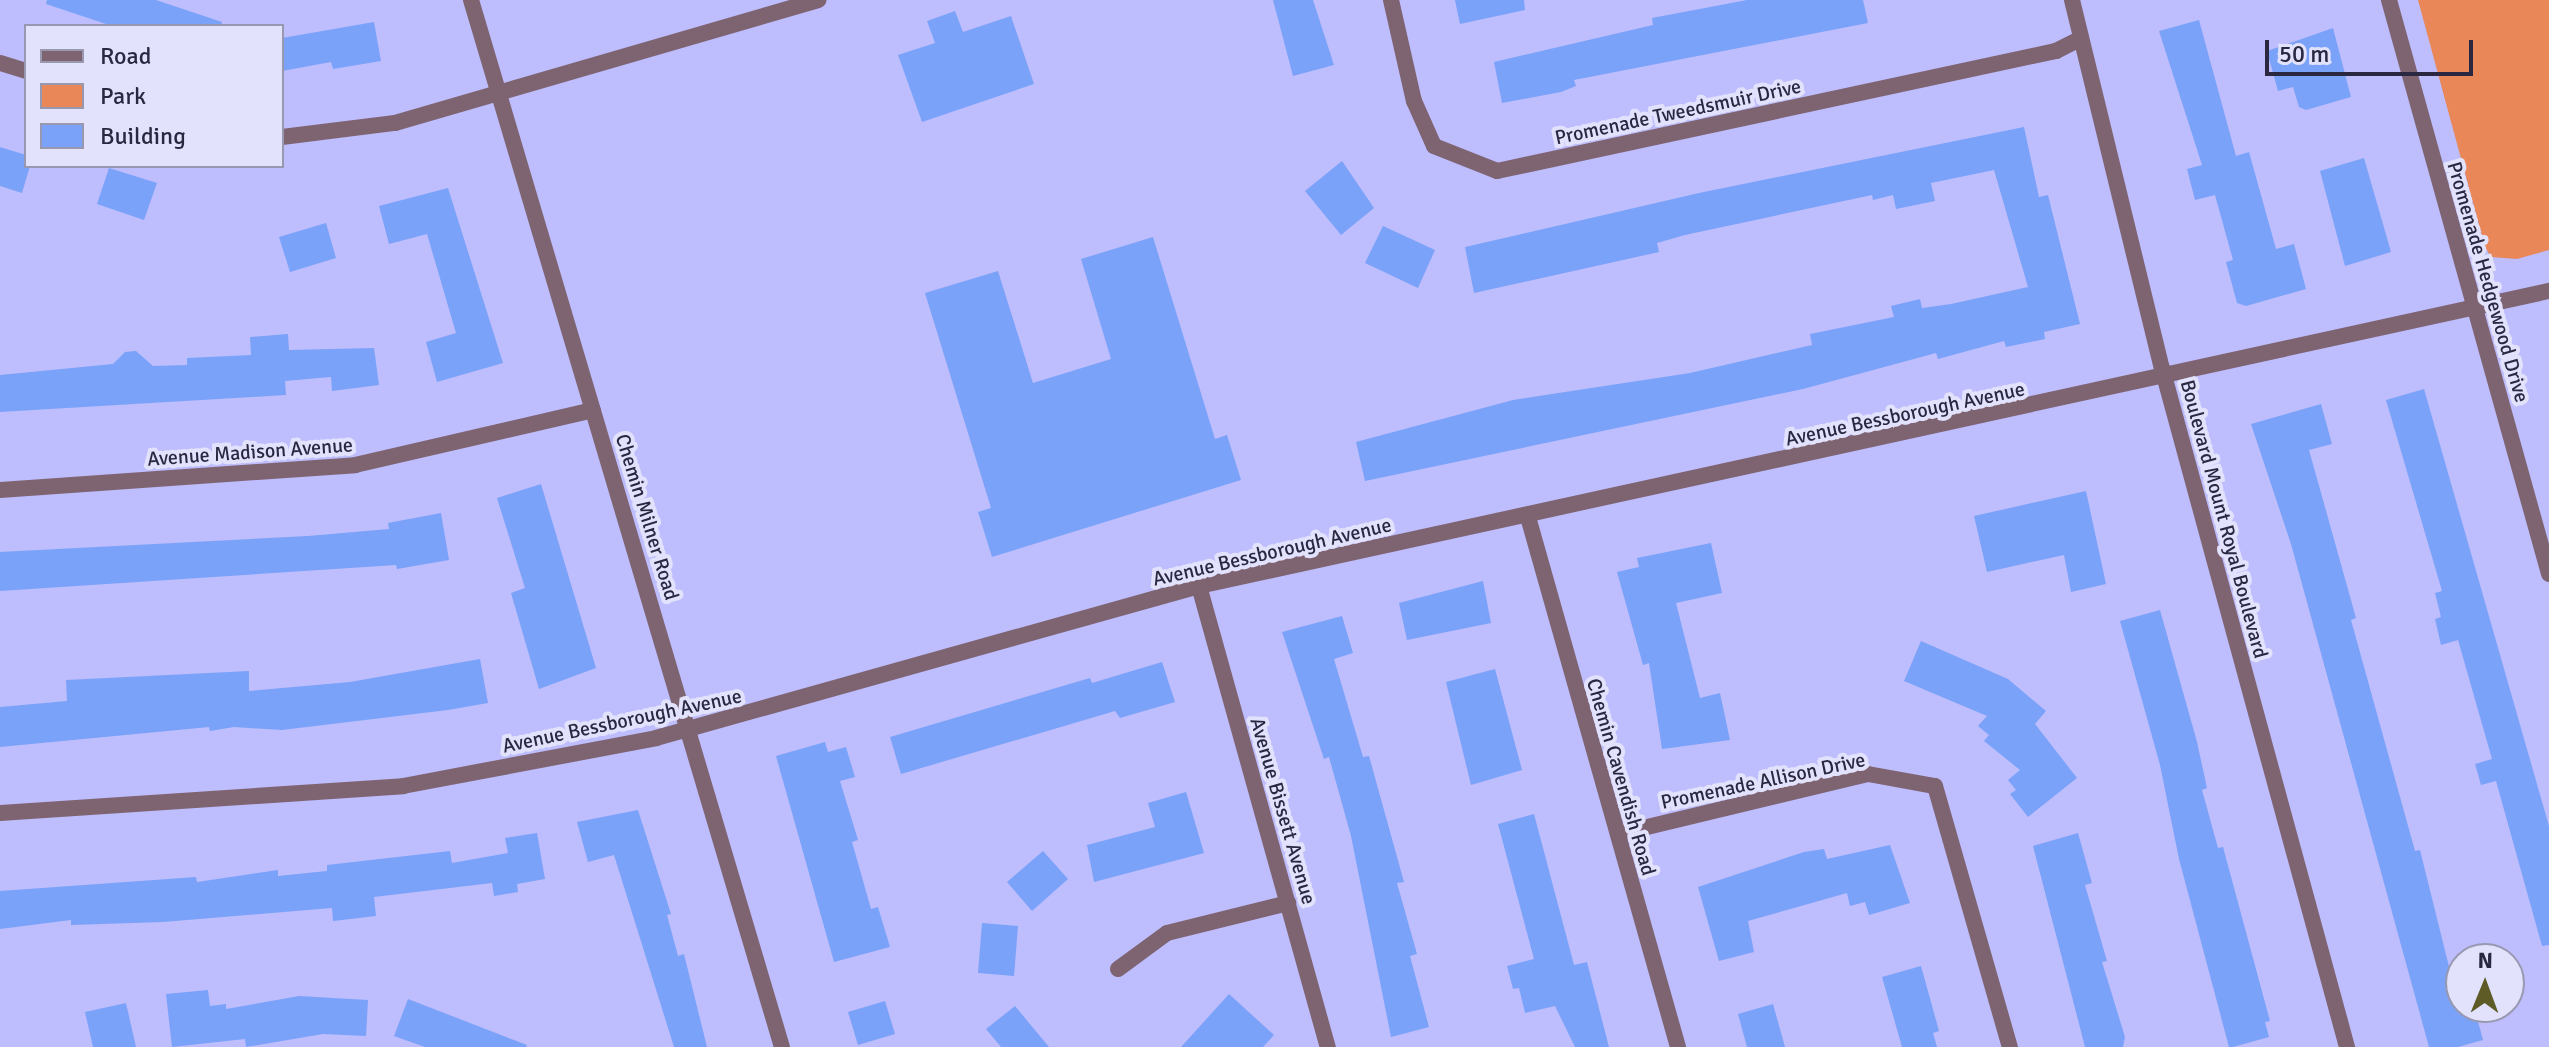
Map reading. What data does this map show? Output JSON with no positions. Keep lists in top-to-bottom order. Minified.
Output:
{"streets":{"street":["Promenade Tweedsmuir Drive","Promenade Hedgewood Drive","Avenue Bessborough Avenue","Avenue Madison Avenue","Chemin Milner Road","Boulevard Mount Royal Boulevard","Chemin Cavendish Road","Promenade Allison Drive","Avenue Bissett Avenue"]},"crossings":[["Promenade Tweedsmuir Drive","Boulevard Mount Royal Boulevard"],["Promenade Hedgewood Drive","Avenue Bessborough Avenue"],["Avenue Bessborough Avenue","Chemin Milner Road"],["Avenue Bessborough Avenue","Boulevard Mount Royal Boulevard"],["Avenue Bessborough Avenue","Chemin Cavendish Road"],["Avenue Bessborough Avenue","Avenue Bissett Avenue"],["Avenue Madison Avenue","Chemin Milner Road"],["Chemin Cavendish Road","Promenade Allison Drive"]],"legend":["Road","Park","Building"],"scale_bar":"50 m","north":"top"}
